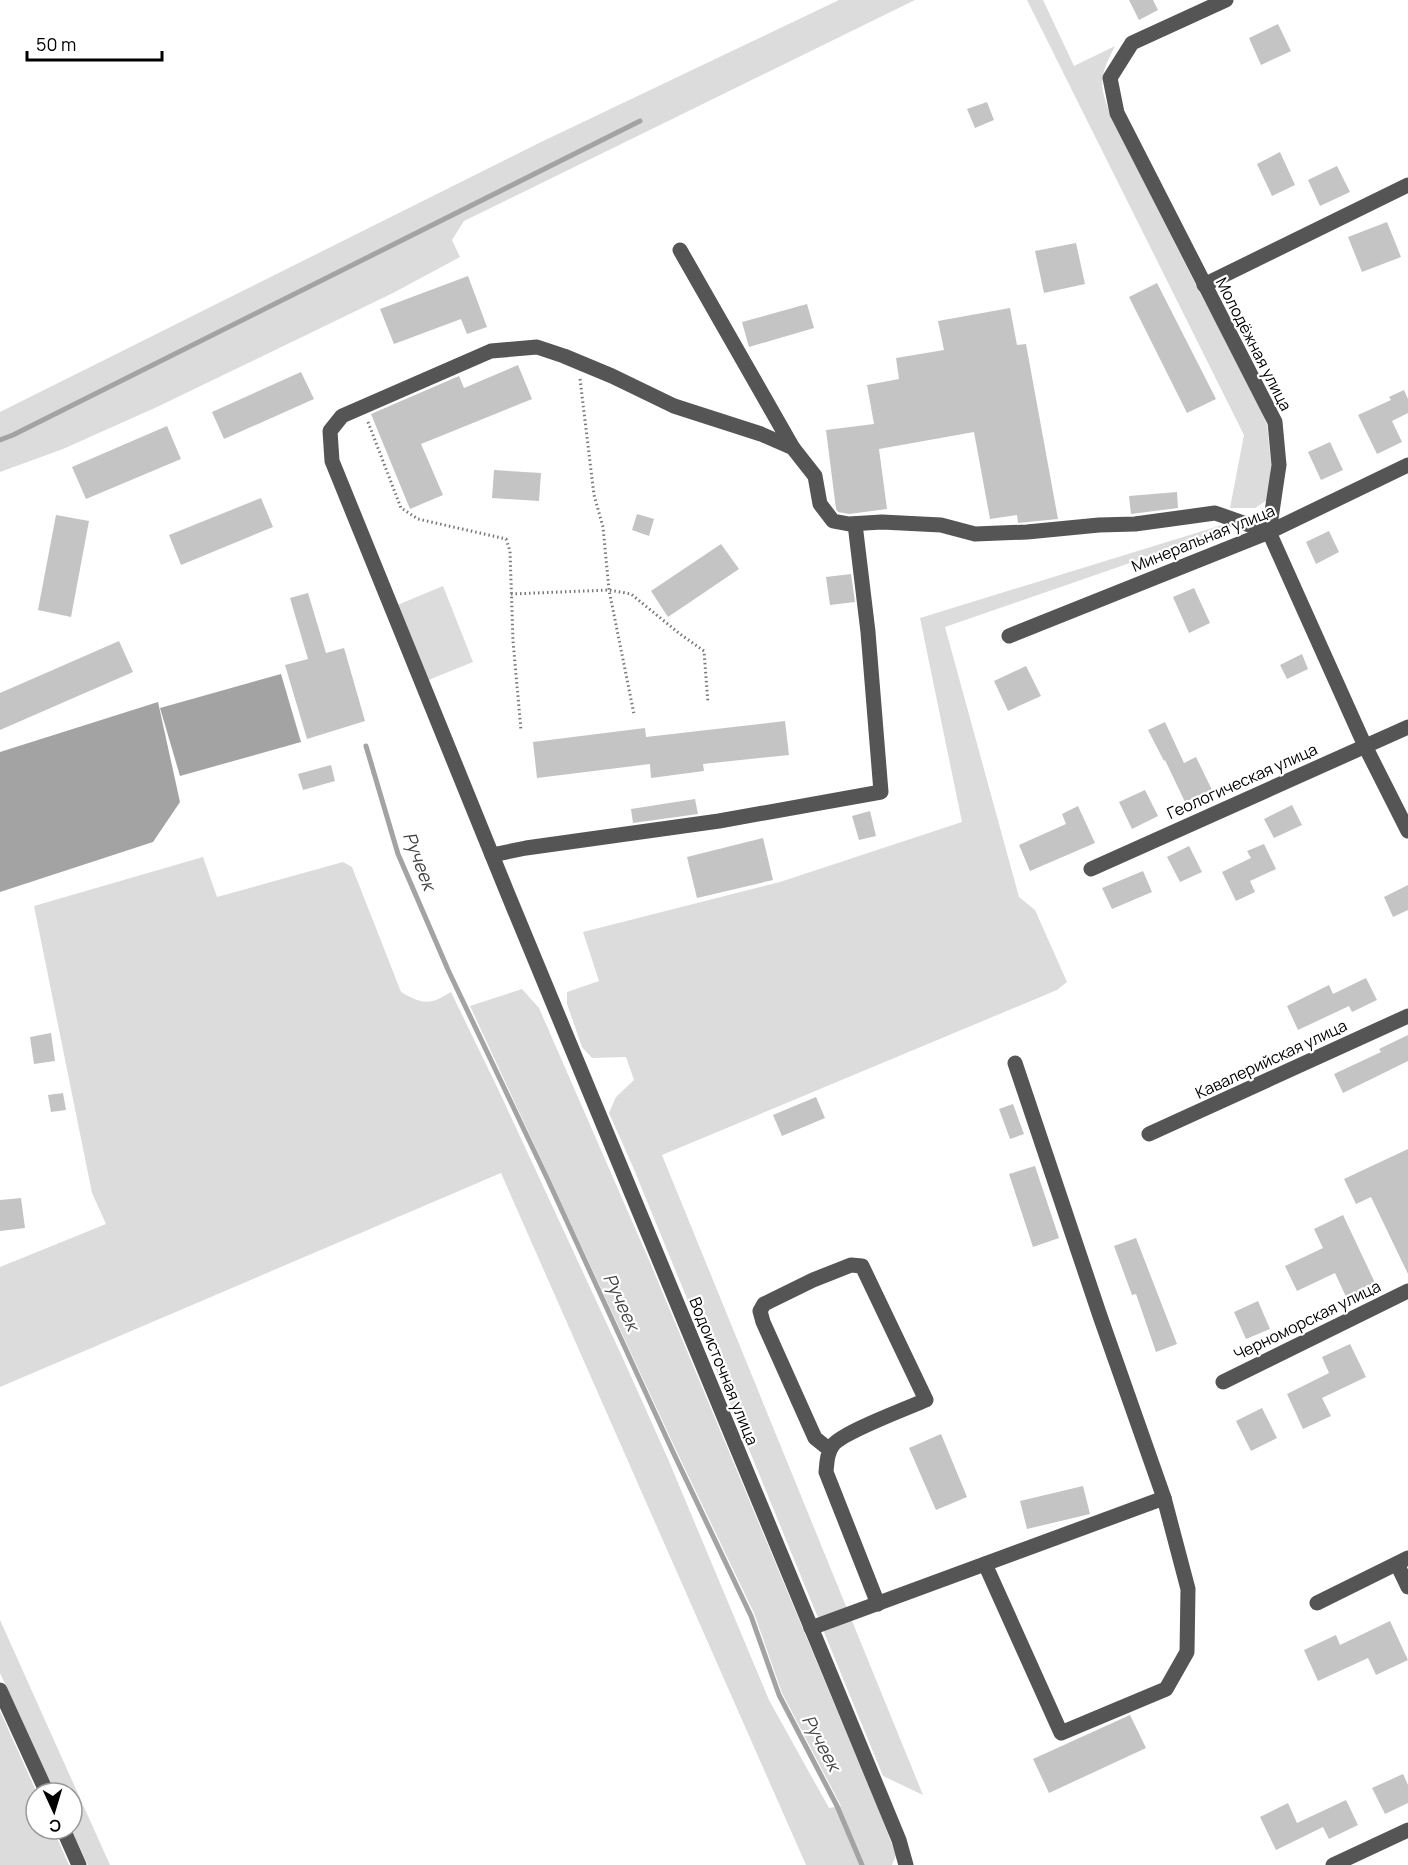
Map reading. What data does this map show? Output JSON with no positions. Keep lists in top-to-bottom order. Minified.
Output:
{"streets":{"street":["Молодёжная улица","Минеральная улица","Геологическая улица","Кавалерийская улица","Черноморская улица","Водоисточная улица"]},"crossings":[["Молодёжная улица","Минеральная улица"]],"water":["Ручеек"],"scale_bar":"50 m","north":"bottom"}
